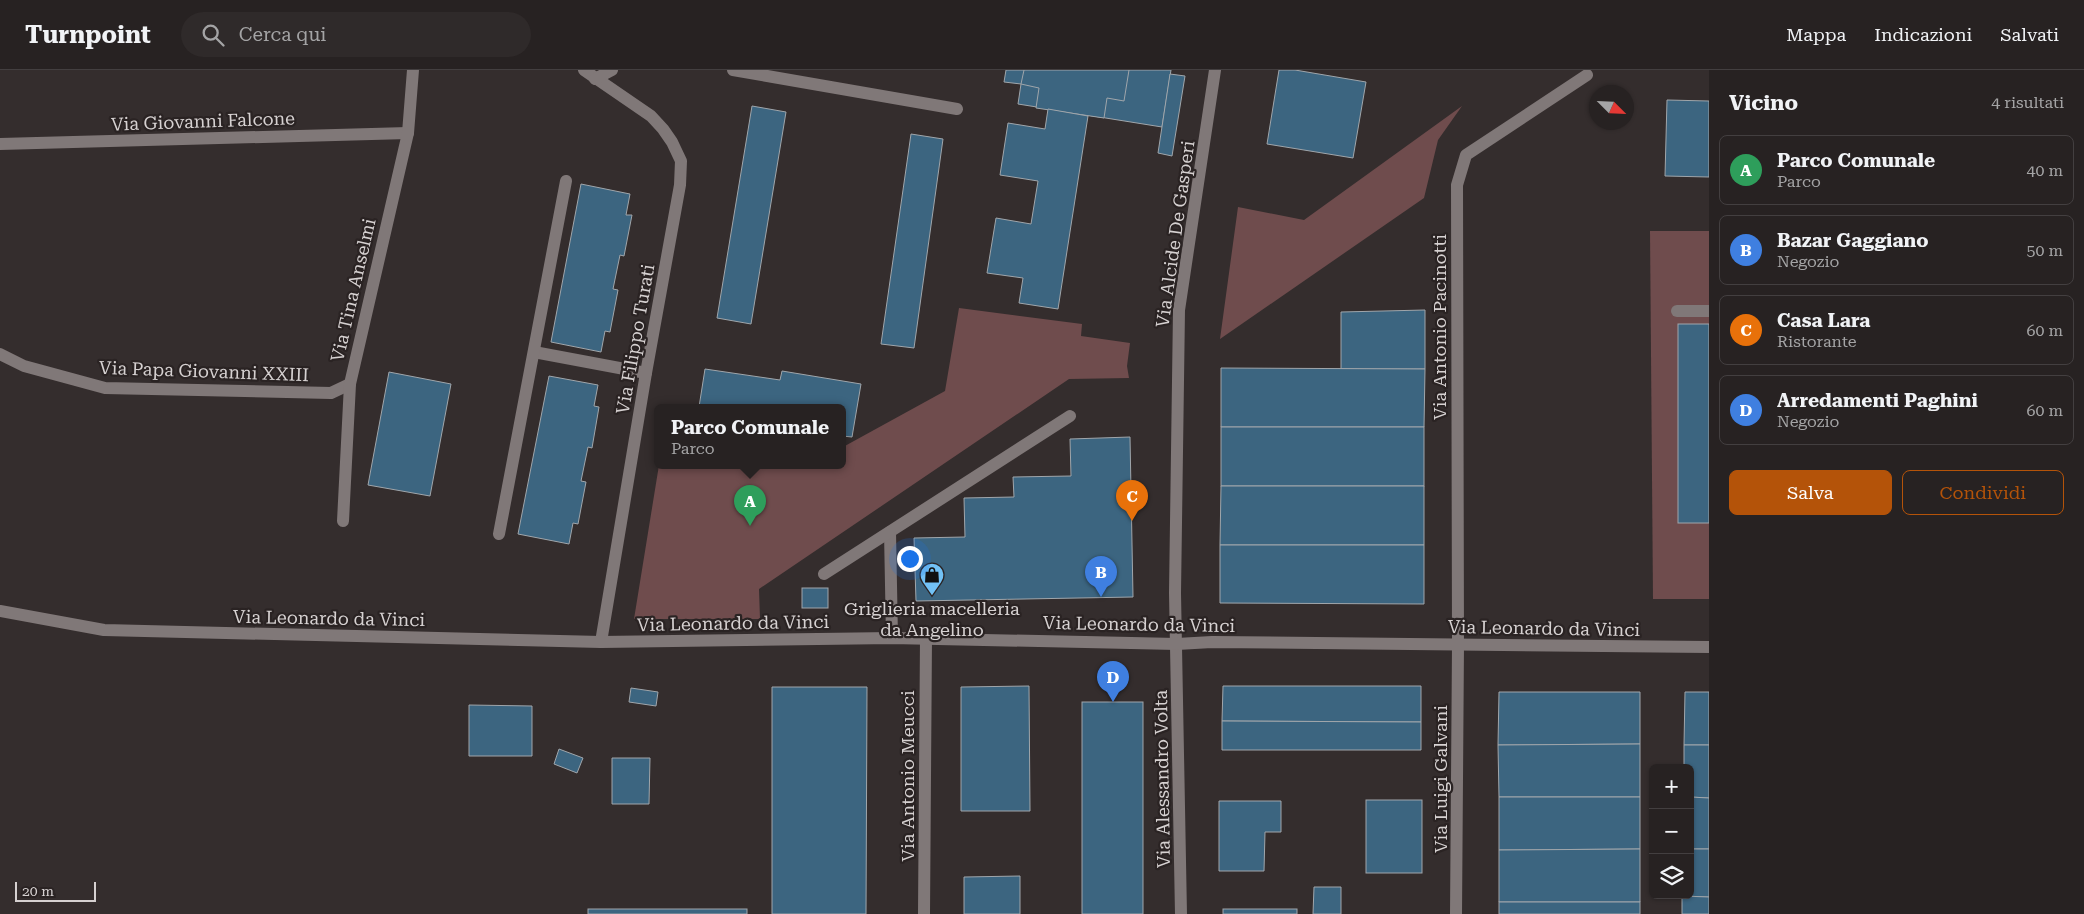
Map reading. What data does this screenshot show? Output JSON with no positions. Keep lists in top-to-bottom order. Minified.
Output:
{"streets":{"street":["Via Giovanni Falcone","Via Alcide De Gasperi","Via Tina Anselmi","Via Antonio Pacinotti","Via Filippo Turati","Via Papa Giovanni XXIII","Via Leonardo da Vinci","Via Antonio Meucci","Via Alessandro Volta","Via Luigi Galvani"]},"crossings":[["Via Giovanni Falcone","Via Tina Anselmi"],["Via Alcide De Gasperi","Via Leonardo da Vinci"],["Via Alcide De Gasperi","Via Alessandro Volta"],["Via Tina Anselmi","Via Papa Giovanni XXIII"],["Via Antonio Pacinotti","Via Leonardo da Vinci"],["Via Antonio Pacinotti","Via Luigi Galvani"],["Via Filippo Turati","Via Leonardo da Vinci"],["Via Leonardo da Vinci","Via Antonio Meucci"],["Via Leonardo da Vinci","Via Alessandro Volta"],["Via Leonardo da Vinci","Via Luigi Galvani"]],"places":{"shop":["Griglieria macelleria da Angelino"]},"scale_bar":"20 m","north":"bottom right","page":{"header":"Turnpoint","search":"Cerca qui","nav":["Mappa","Indicazioni","Salvati"],"heading":["Vicino","4 risultati"],"list":[{"mark":"A","name":"Parco Comunale","note":"Parco","value":"40 m"},{"mark":"B","name":"Bazar Gaggiano","note":"Negozio","value":"50 m"},{"mark":"C","name":"Casa Lara","note":"Ristorante","value":"60 m"},{"mark":"D","name":"Arredamenti Paghini","note":"Negozio","value":"60 m"}],"popup":["Parco Comunale","Parco"],"buttons":["Salva","Condividi"],"pins":["C","A","B","D"],"map_buttons":["+","−"],"scale":"20 m"}}
